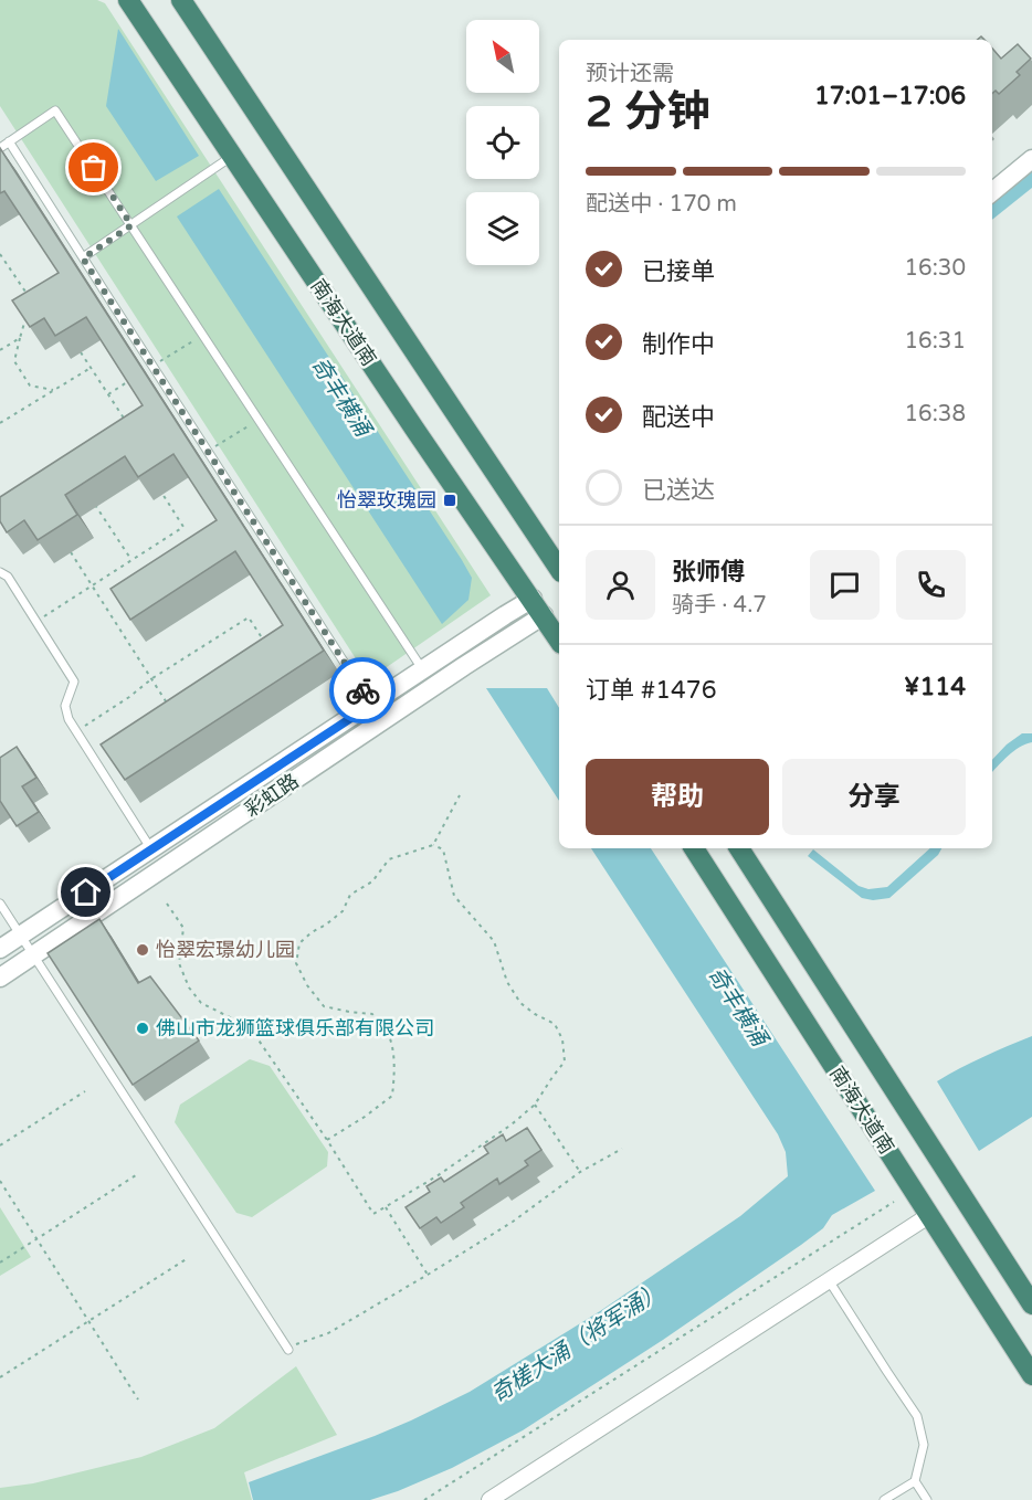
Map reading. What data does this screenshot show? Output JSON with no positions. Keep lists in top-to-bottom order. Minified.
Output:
{"streets":{"highway":["南海大道南"],"street":["彩虹路"]},"crossings":[["南海大道南","彩虹路"]],"water":["奇丰横涌","奇槎大涌（将军涌）"],"places":{"transit":["怡翠玫瑰园"],"other":["怡翠宏璟幼儿园","佛山市龙狮篮球俱乐部有限公司"]},"north":"top left","page":{"heading":["2 分钟","预计还需","17:01–17:06"],"panel":["张师傅","骑手 · 4.7","订单 #1476","¥114"],"bar":"配送中 · 170 m","list":[["已接单","16:30"],["制作中","16:31"],["配送中","16:38"],"已送达"],"buttons":["帮助","分享"]}}
